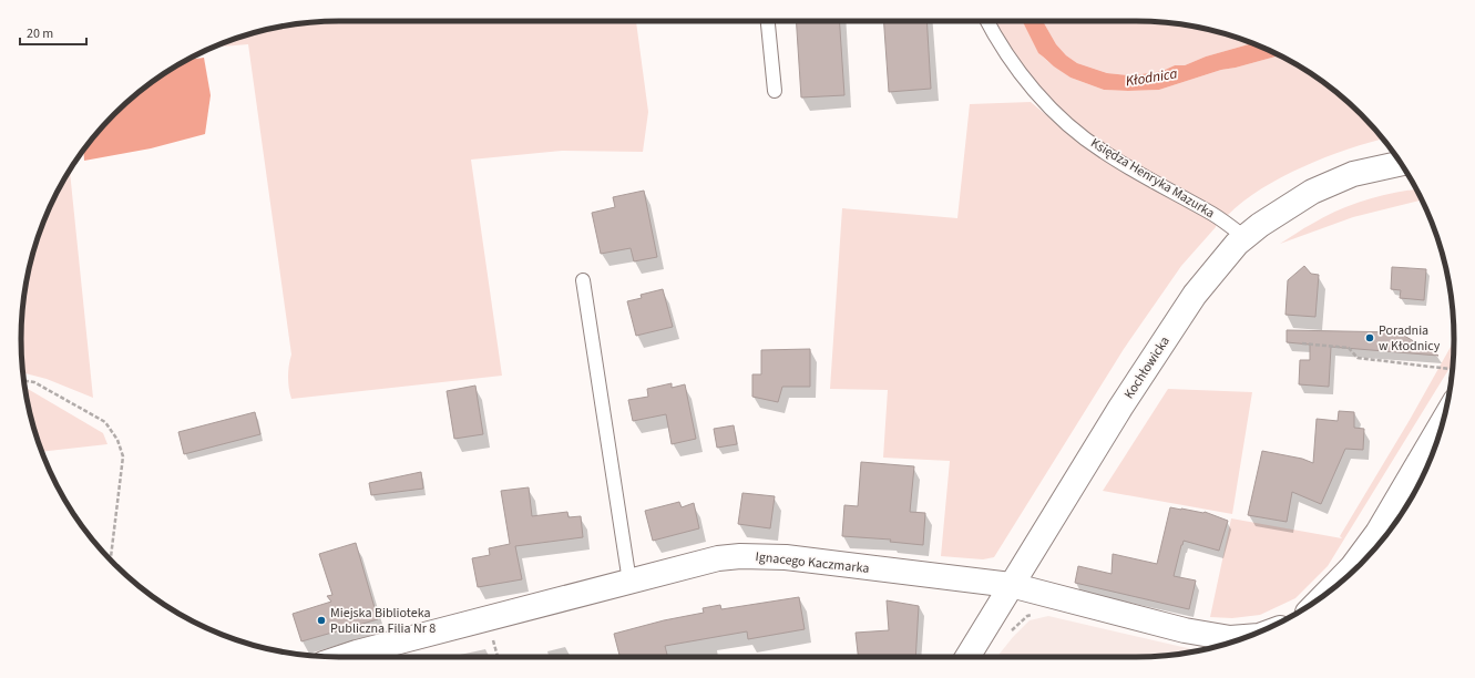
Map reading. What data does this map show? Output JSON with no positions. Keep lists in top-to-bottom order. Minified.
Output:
{"streets":{"street":["Kochłowicka","Ignacego Kaczmarka"],"lane":["Księdza Henryka Mazurka"]},"crossings":[["Księdza Henryka Mazurka","Kochłowicka"],["Kochłowicka","Ignacego Kaczmarka"]],"water":["Kłodnica"],"places":["Poradnia w Kłodnicy","Miejska Biblioteka Publiczna Filia Nr 8"],"scale_bar":"20 m"}
